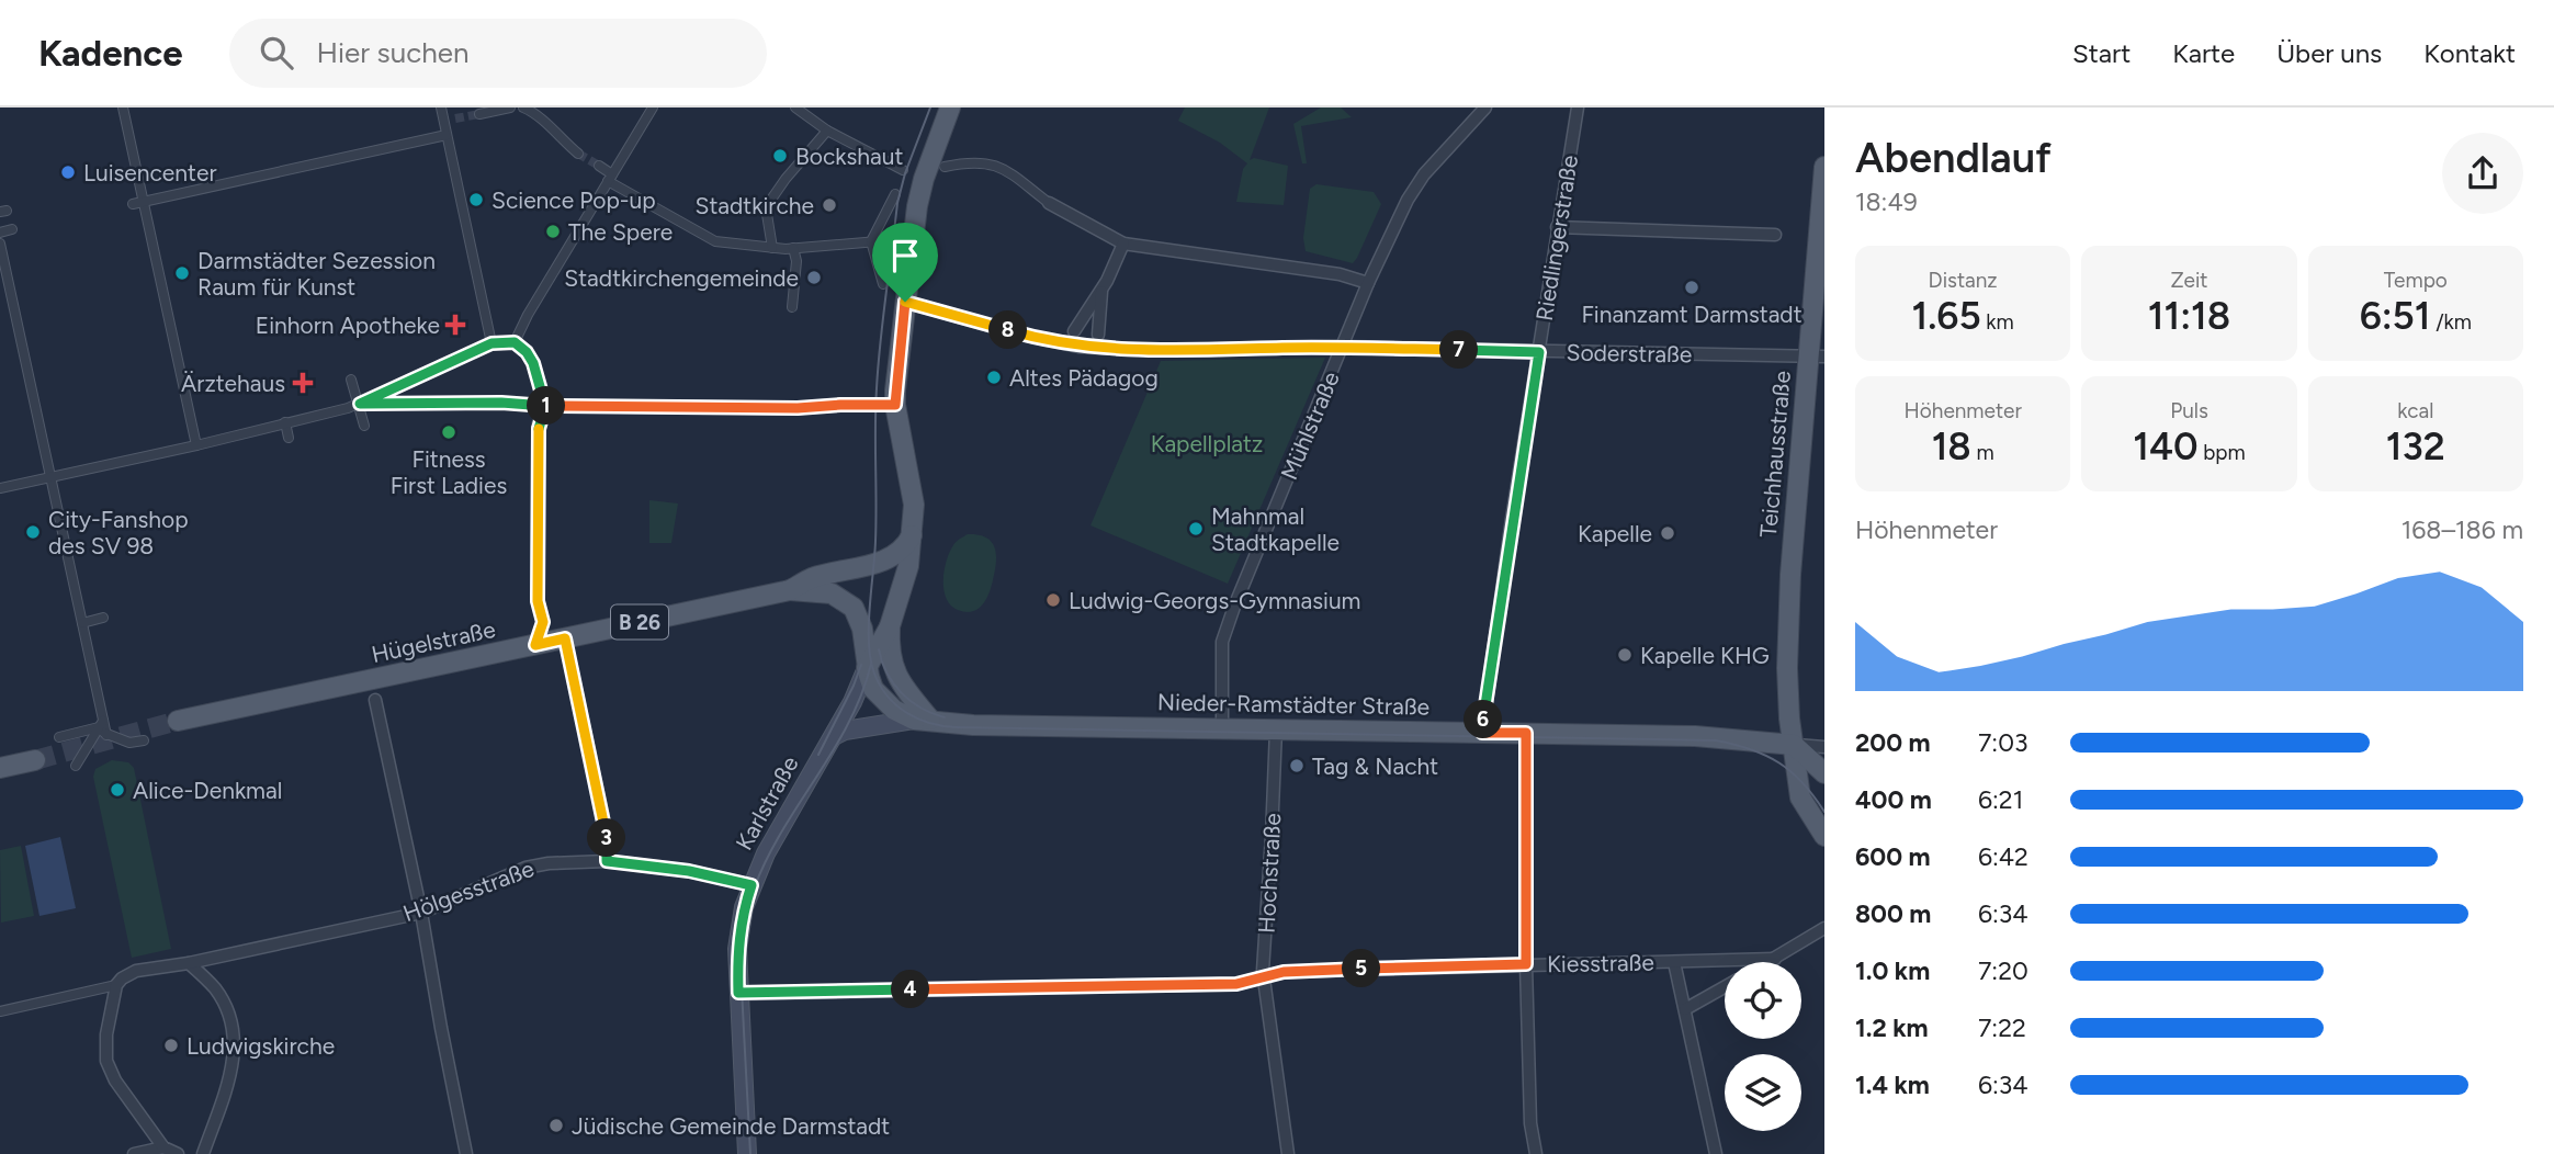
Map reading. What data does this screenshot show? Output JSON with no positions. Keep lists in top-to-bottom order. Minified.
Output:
{"streets":{"main road":["Teichhausstraße","B 26","Hügelstraße","Nieder-Ramstädter Straße","Karlstraße"],"street":["Riedlingerstraße","Soderstraße","Mühlstraße","Hochstraße","Hölgesstraße","Kiesstraße"]},"crossings":[["Riedlingerstraße","Soderstraße"],["Riedlingerstraße","Nieder-Ramstädter Straße"],["Soderstraße","Mühlstraße"],["Soderstraße","Teichhausstraße"],["Soderstraße","Karlstraße"],["Mühlstraße","Nieder-Ramstädter Straße"],["Teichhausstraße","Nieder-Ramstädter Straße"],["Hügelstraße","Karlstraße"],["Nieder-Ramstädter Straße","Karlstraße"],["Nieder-Ramstädter Straße","Hochstraße"],["Karlstraße","Hölgesstraße"],["Karlstraße","Kiesstraße"],["Hochstraße","Kiesstraße"]],"parks":["Kapellplatz"],"places":{"other":["Bockshaut","Luisencenter","Science Pop-up","Stadtkirche","The Spere","Darmstädter Sezession Raum für Kunst","Stadtkirchengemeinde","Finanzamt Darmstadt","Altes Pädagog","Fitness First Ladies","Mahnmal Stadtkapelle","City-Fanshop des SV 98","Kapelle","Ludwig-Georgs-Gymnasium","Kapelle KHG","Tag & Nacht","Alice-Denkmal","Ludwigskirche","Jüdische Gemeinde Darmstadt"],"health":["Einhorn Apotheke","Ärztehaus"]},"page":{"header":"Kadence","search":"Hier suchen","nav":["Start","Karte","Über uns","Kontakt"],"heading":["Abendlauf","18:49"],"stats":[["Distanz","1.65 km"],["Zeit","11:18"],["Tempo","6:51 /km"],["Höhenmeter","18 m"],["Puls","140 bpm"],["kcal","132"]],"pins":["8","7","1","6","3","5","4"],"chart":["Höhenmeter","168–186 m"],"list":[{"name":"200 m","note":"7:03"},{"name":"400 m","note":"6:21"},{"name":"600 m","note":"6:42"},{"name":"800 m","note":"6:34"},{"name":"1.0 km","note":"7:20"},{"name":"1.2 km","note":"7:22"},{"name":"1.4 km","note":"6:34"}]}}
